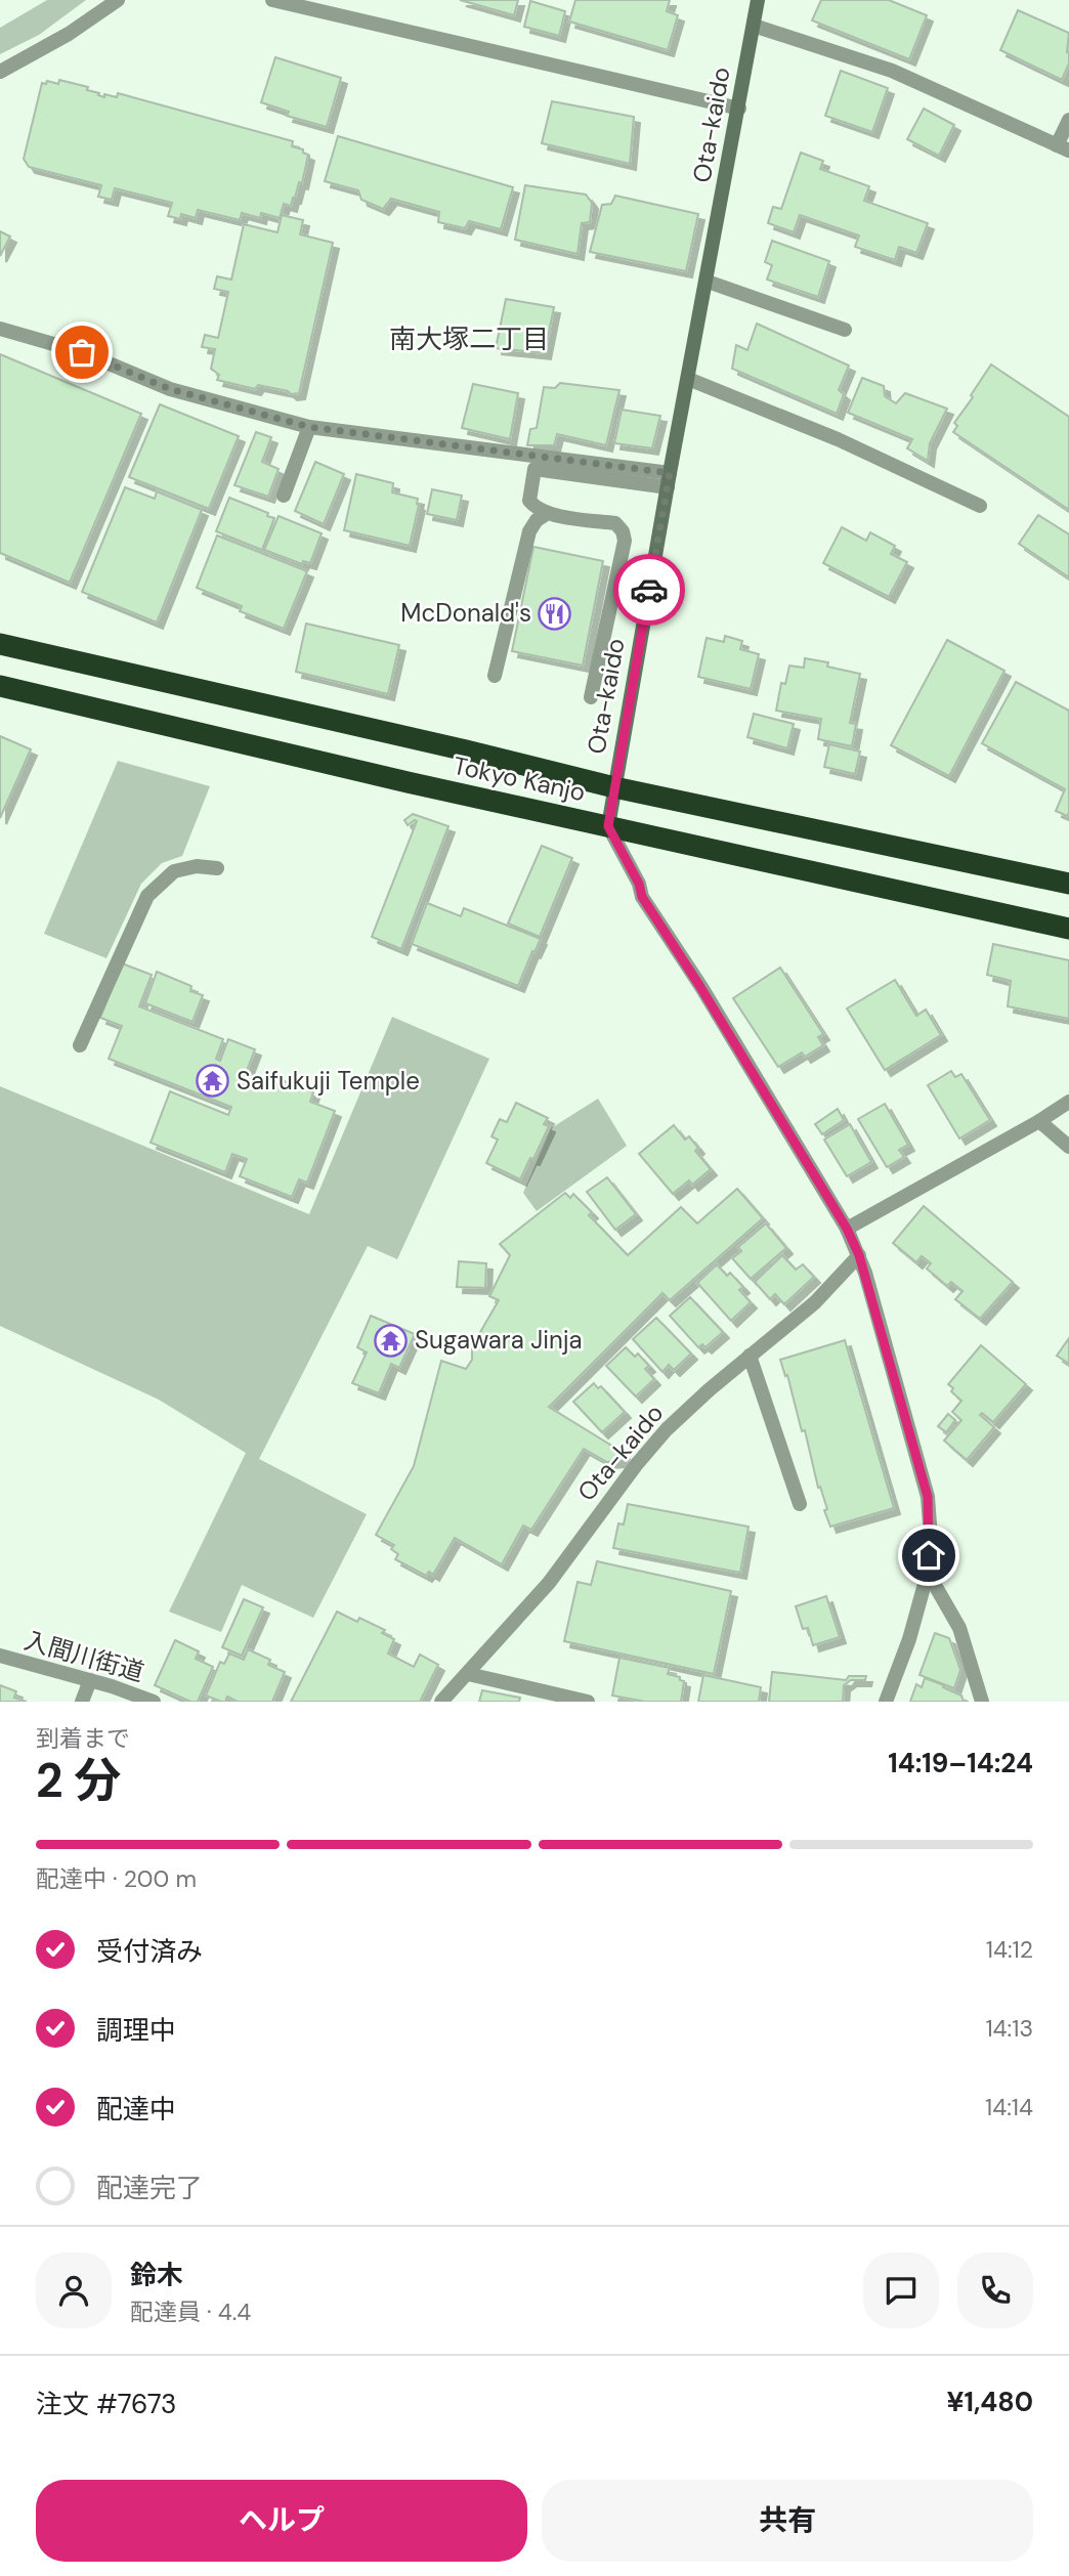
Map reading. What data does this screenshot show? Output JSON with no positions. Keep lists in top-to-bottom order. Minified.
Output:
{"streets":{"highway":["Tokyo Kanjo"],"street":["Ota-kaido","入間川街道"]},"crossings":[["Ota-kaido","Tokyo Kanjo"]],"districts":["南大塚二丁目"],"places":{"restaurant":["McDonald's"],"temple":["Saifukuji Temple","Sugawara Jinja"]},"page":{"heading":["2 分","到着まで","14:19–14:24"],"panel":["鈴木","配達員 · 4.4","注文 #7673","¥1,480"],"bar":"配達中 · 200 m","list":[["受付済み","14:12"],["調理中","14:13"],["配達中","14:14"],"配達完了"],"buttons":["ヘルプ","共有"]}}
